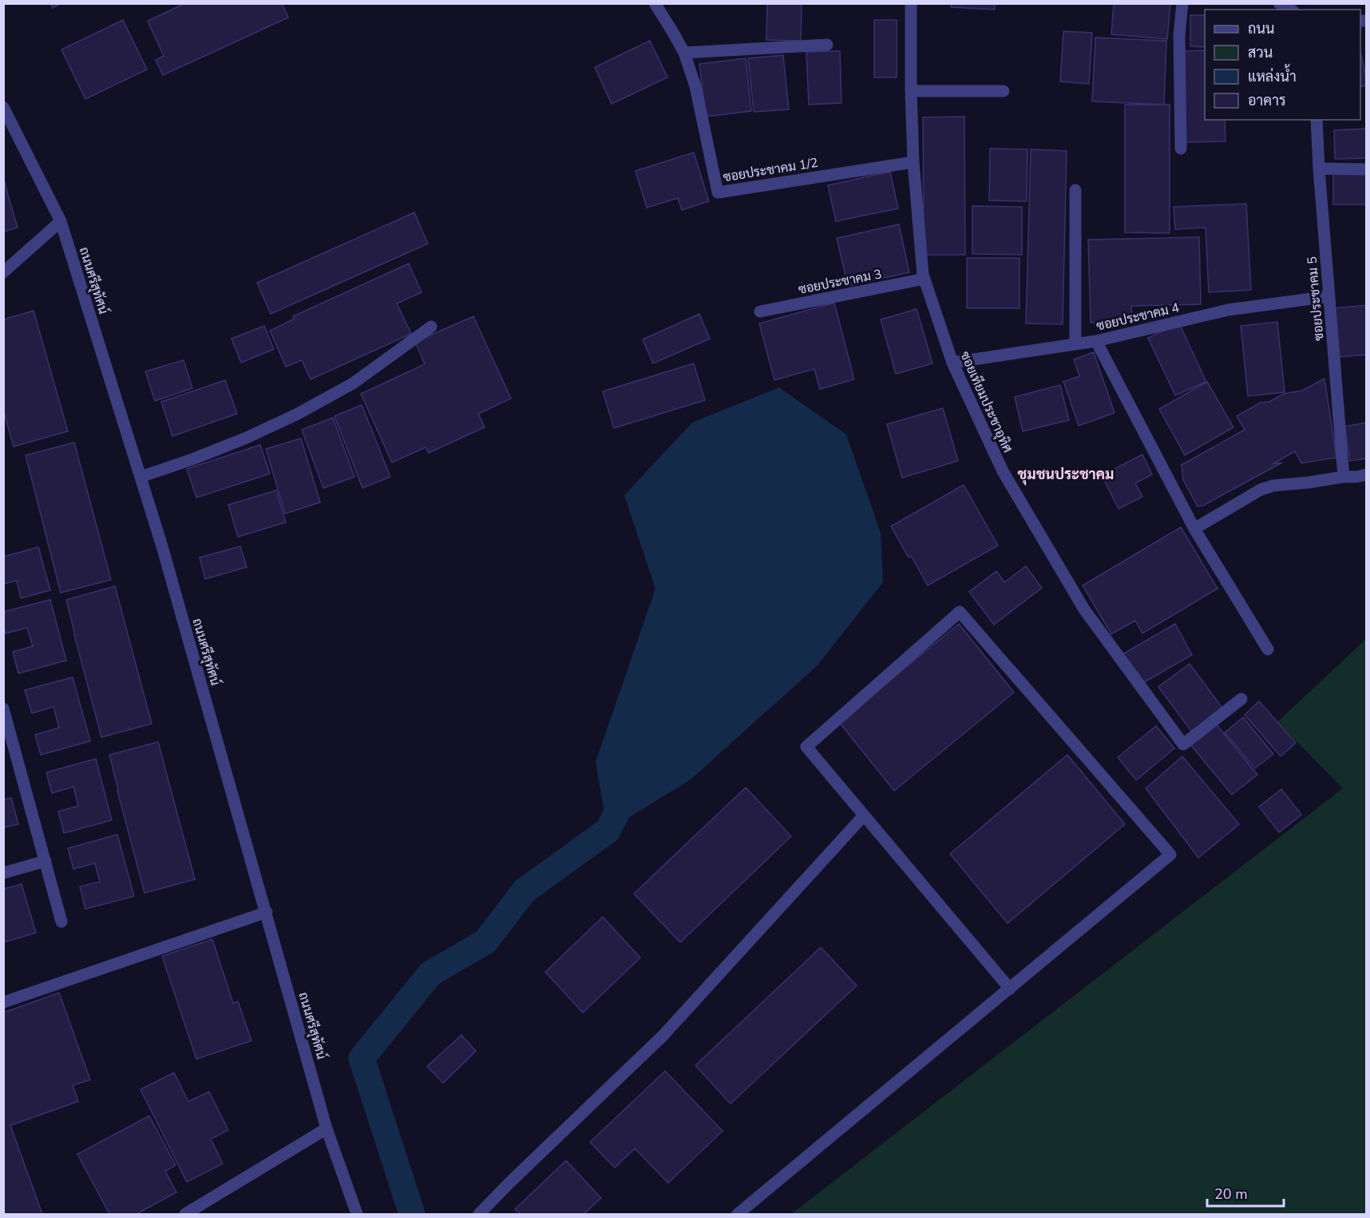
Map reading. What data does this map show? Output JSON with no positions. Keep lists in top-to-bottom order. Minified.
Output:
{"streets":{"street":["ซอยประชาคม 1/2","ถนนศรีสุทัศน์","ซอยประชาคม 3","ซอยประชาคม 5","ซอยประชาคม 4","ซอยเทียมประชาอุทิศ"]},"crossings":[["ซอยประชาคม 1/2","ซอยเทียมประชาอุทิศ"],["ซอยประชาคม 3","ซอยเทียมประชาอุทิศ"],["ซอยประชาคม 5","ซอยประชาคม 4"],["ซอยประชาคม 4","ซอยเทียมประชาอุทิศ"]],"districts":["ชุมชนประชาคม"],"legend":["ถนน","สวน","แหล่งน้ำ","อาคาร"],"scale_bar":"20 m"}
